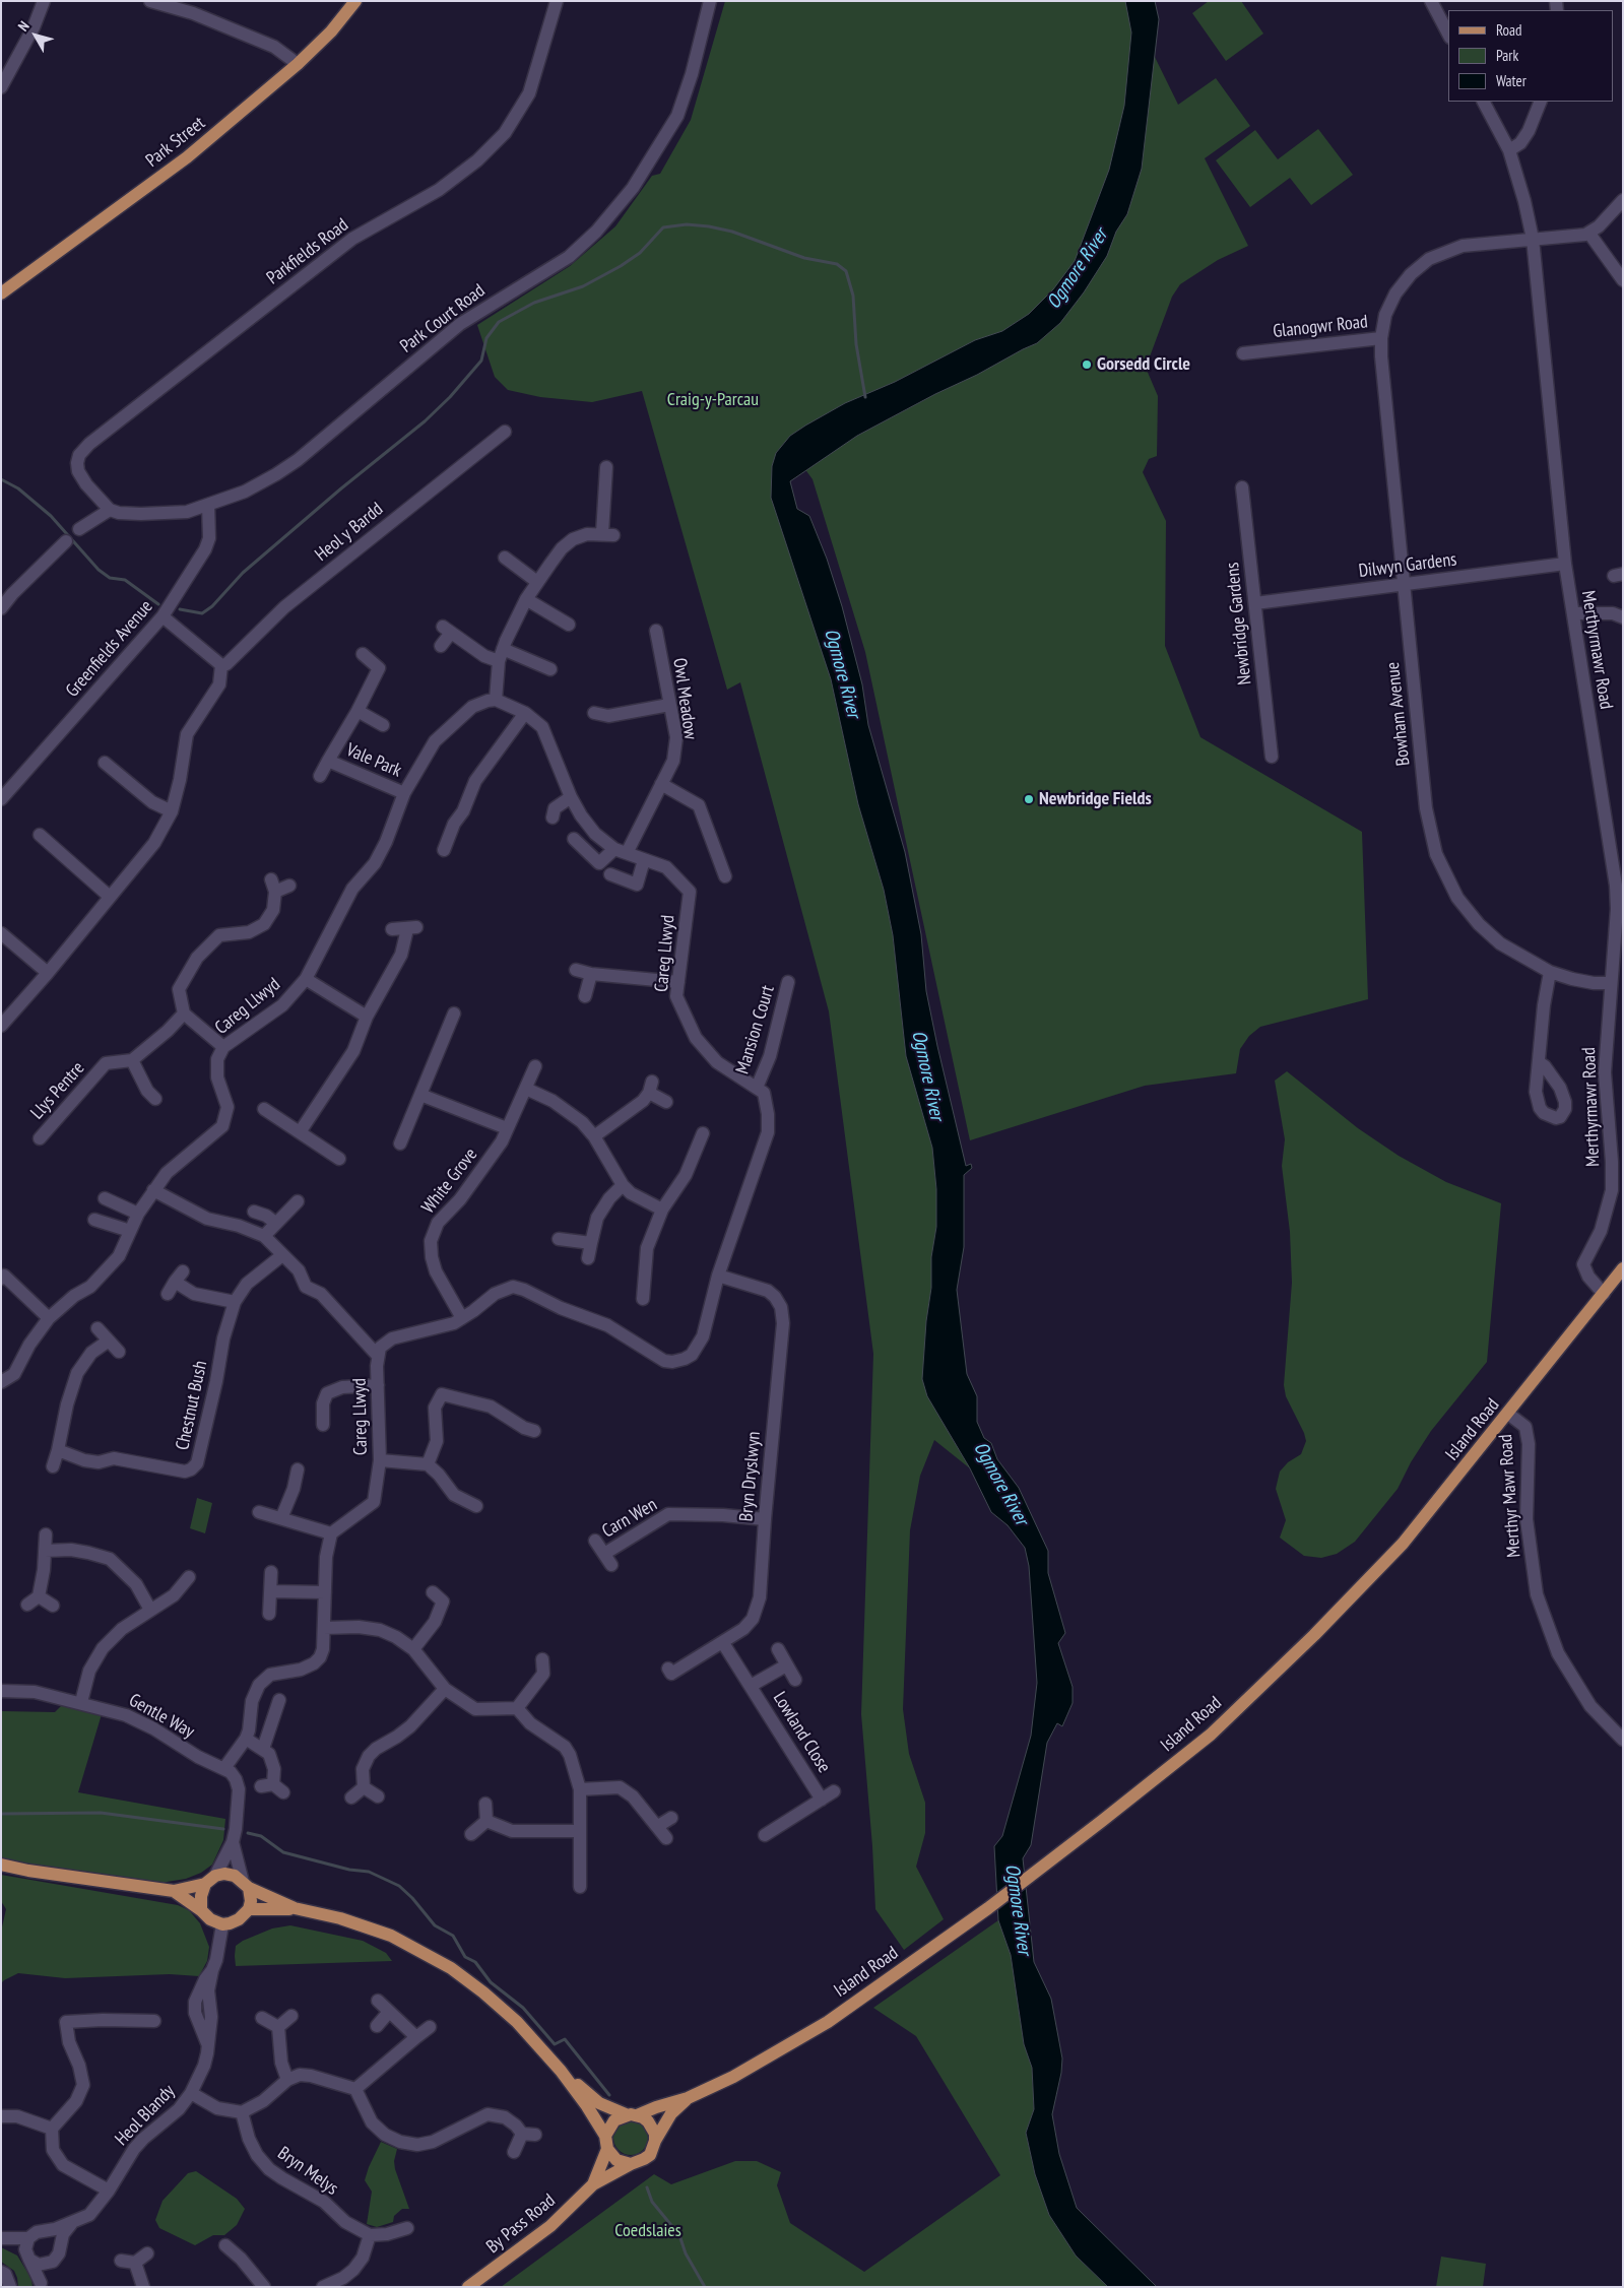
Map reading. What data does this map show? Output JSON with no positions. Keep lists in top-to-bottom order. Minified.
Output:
{"streets":{"main road":["Park Street","Island Road","By Pass Road"],"street":["Parkfields Road","Park Court Road","Glanogwr Road","Heol y Bardd","Dilwyn Gardens","Newbridge Gardens","Greenfields Avenue","Merthyrmawr Road","Owl Meadow","Bowham Avenue","Vale Park","Careg Llwyd","Mansion Court","Llys Pentre","White Grove","Chestnut Bush","Bryn Dryslwyn","Merthyr Mawr Road","Carn Wen","Gentle Way","Lowland Close","Heol Blandy","Bryn Melys"]},"crossings":[["Parkfields Road","Park Court Road"],["Park Court Road","Greenfields Avenue"],["Glanogwr Road","Merthyrmawr Road"],["Glanogwr Road","Bowham Avenue"],["Dilwyn Gardens","Newbridge Gardens"],["Dilwyn Gardens","Merthyrmawr Road"],["Dilwyn Gardens","Bowham Avenue"],["Merthyrmawr Road","Bowham Avenue"],["Merthyrmawr Road","Island Road"],["Owl Meadow","Careg Llwyd"],["Vale Park","Careg Llwyd"],["Careg Llwyd","Mansion Court"],["Careg Llwyd","White Grove"],["Careg Llwyd","Bryn Dryslwyn"],["Island Road","Merthyr Mawr Road"],["Island Road","By Pass Road"],["Bryn Dryslwyn","Carn Wen"],["Bryn Dryslwyn","Lowland Close"]],"water":["Ogmore River"],"parks":["Craig-y-Parcau","Coedslaies"],"places":["Gorsedd Circle","Newbridge Fields"],"legend":["Road","Park","Water"],"north":"top left"}
